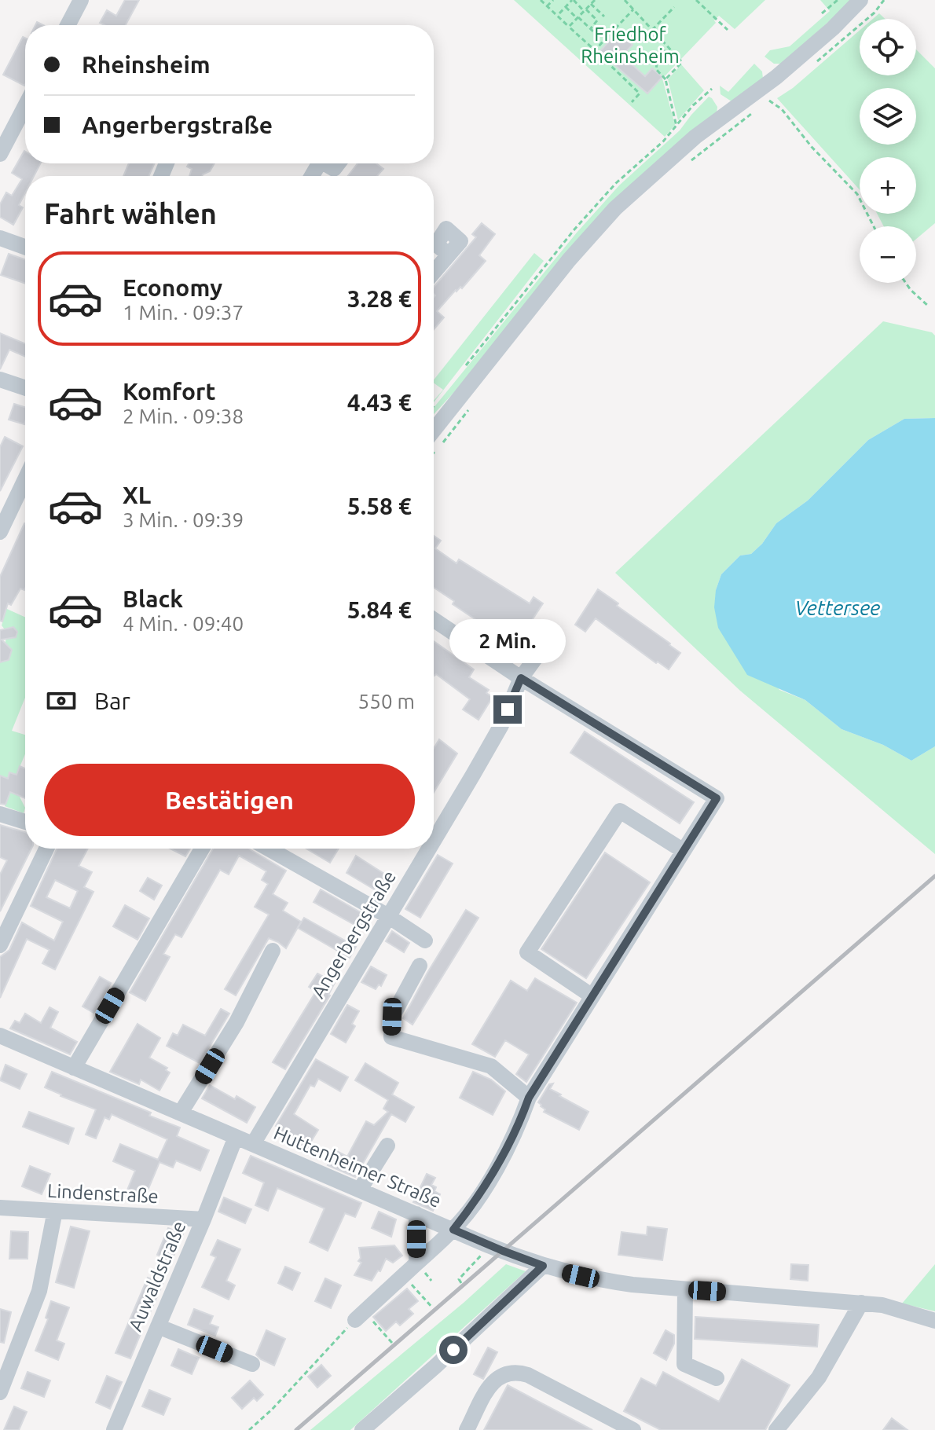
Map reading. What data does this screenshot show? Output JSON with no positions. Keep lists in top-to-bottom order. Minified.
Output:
{"streets":{"street":["Angerbergstraße","Huttenheimer Straße","Lindenstraße","Auwaldstraße"]},"crossings":[["Angerbergstraße","Huttenheimer Straße"],["Huttenheimer Straße","Auwaldstraße"],["Lindenstraße","Auwaldstraße"]],"water":["Vettersee"],"parks":["Friedhof Rheinsheim"],"page":{"map_buttons":["+","−"],"banner":["Rheinsheim","Angerbergstraße"],"heading":"Fahrt wählen","list":[{"name":"Economy","note":"1 Min. · 09:37","value":"3.28 €"},{"name":"Komfort","note":"2 Min. · 09:38","value":"4.43 €"},{"name":"XL","note":"3 Min. · 09:39","value":"5.58 €"},{"name":"Black","note":"4 Min. · 09:40","value":"5.84 €"}],"bubble":"2 Min.","pay":["Bar","550 m"],"buttons":"Bestätigen"}}
